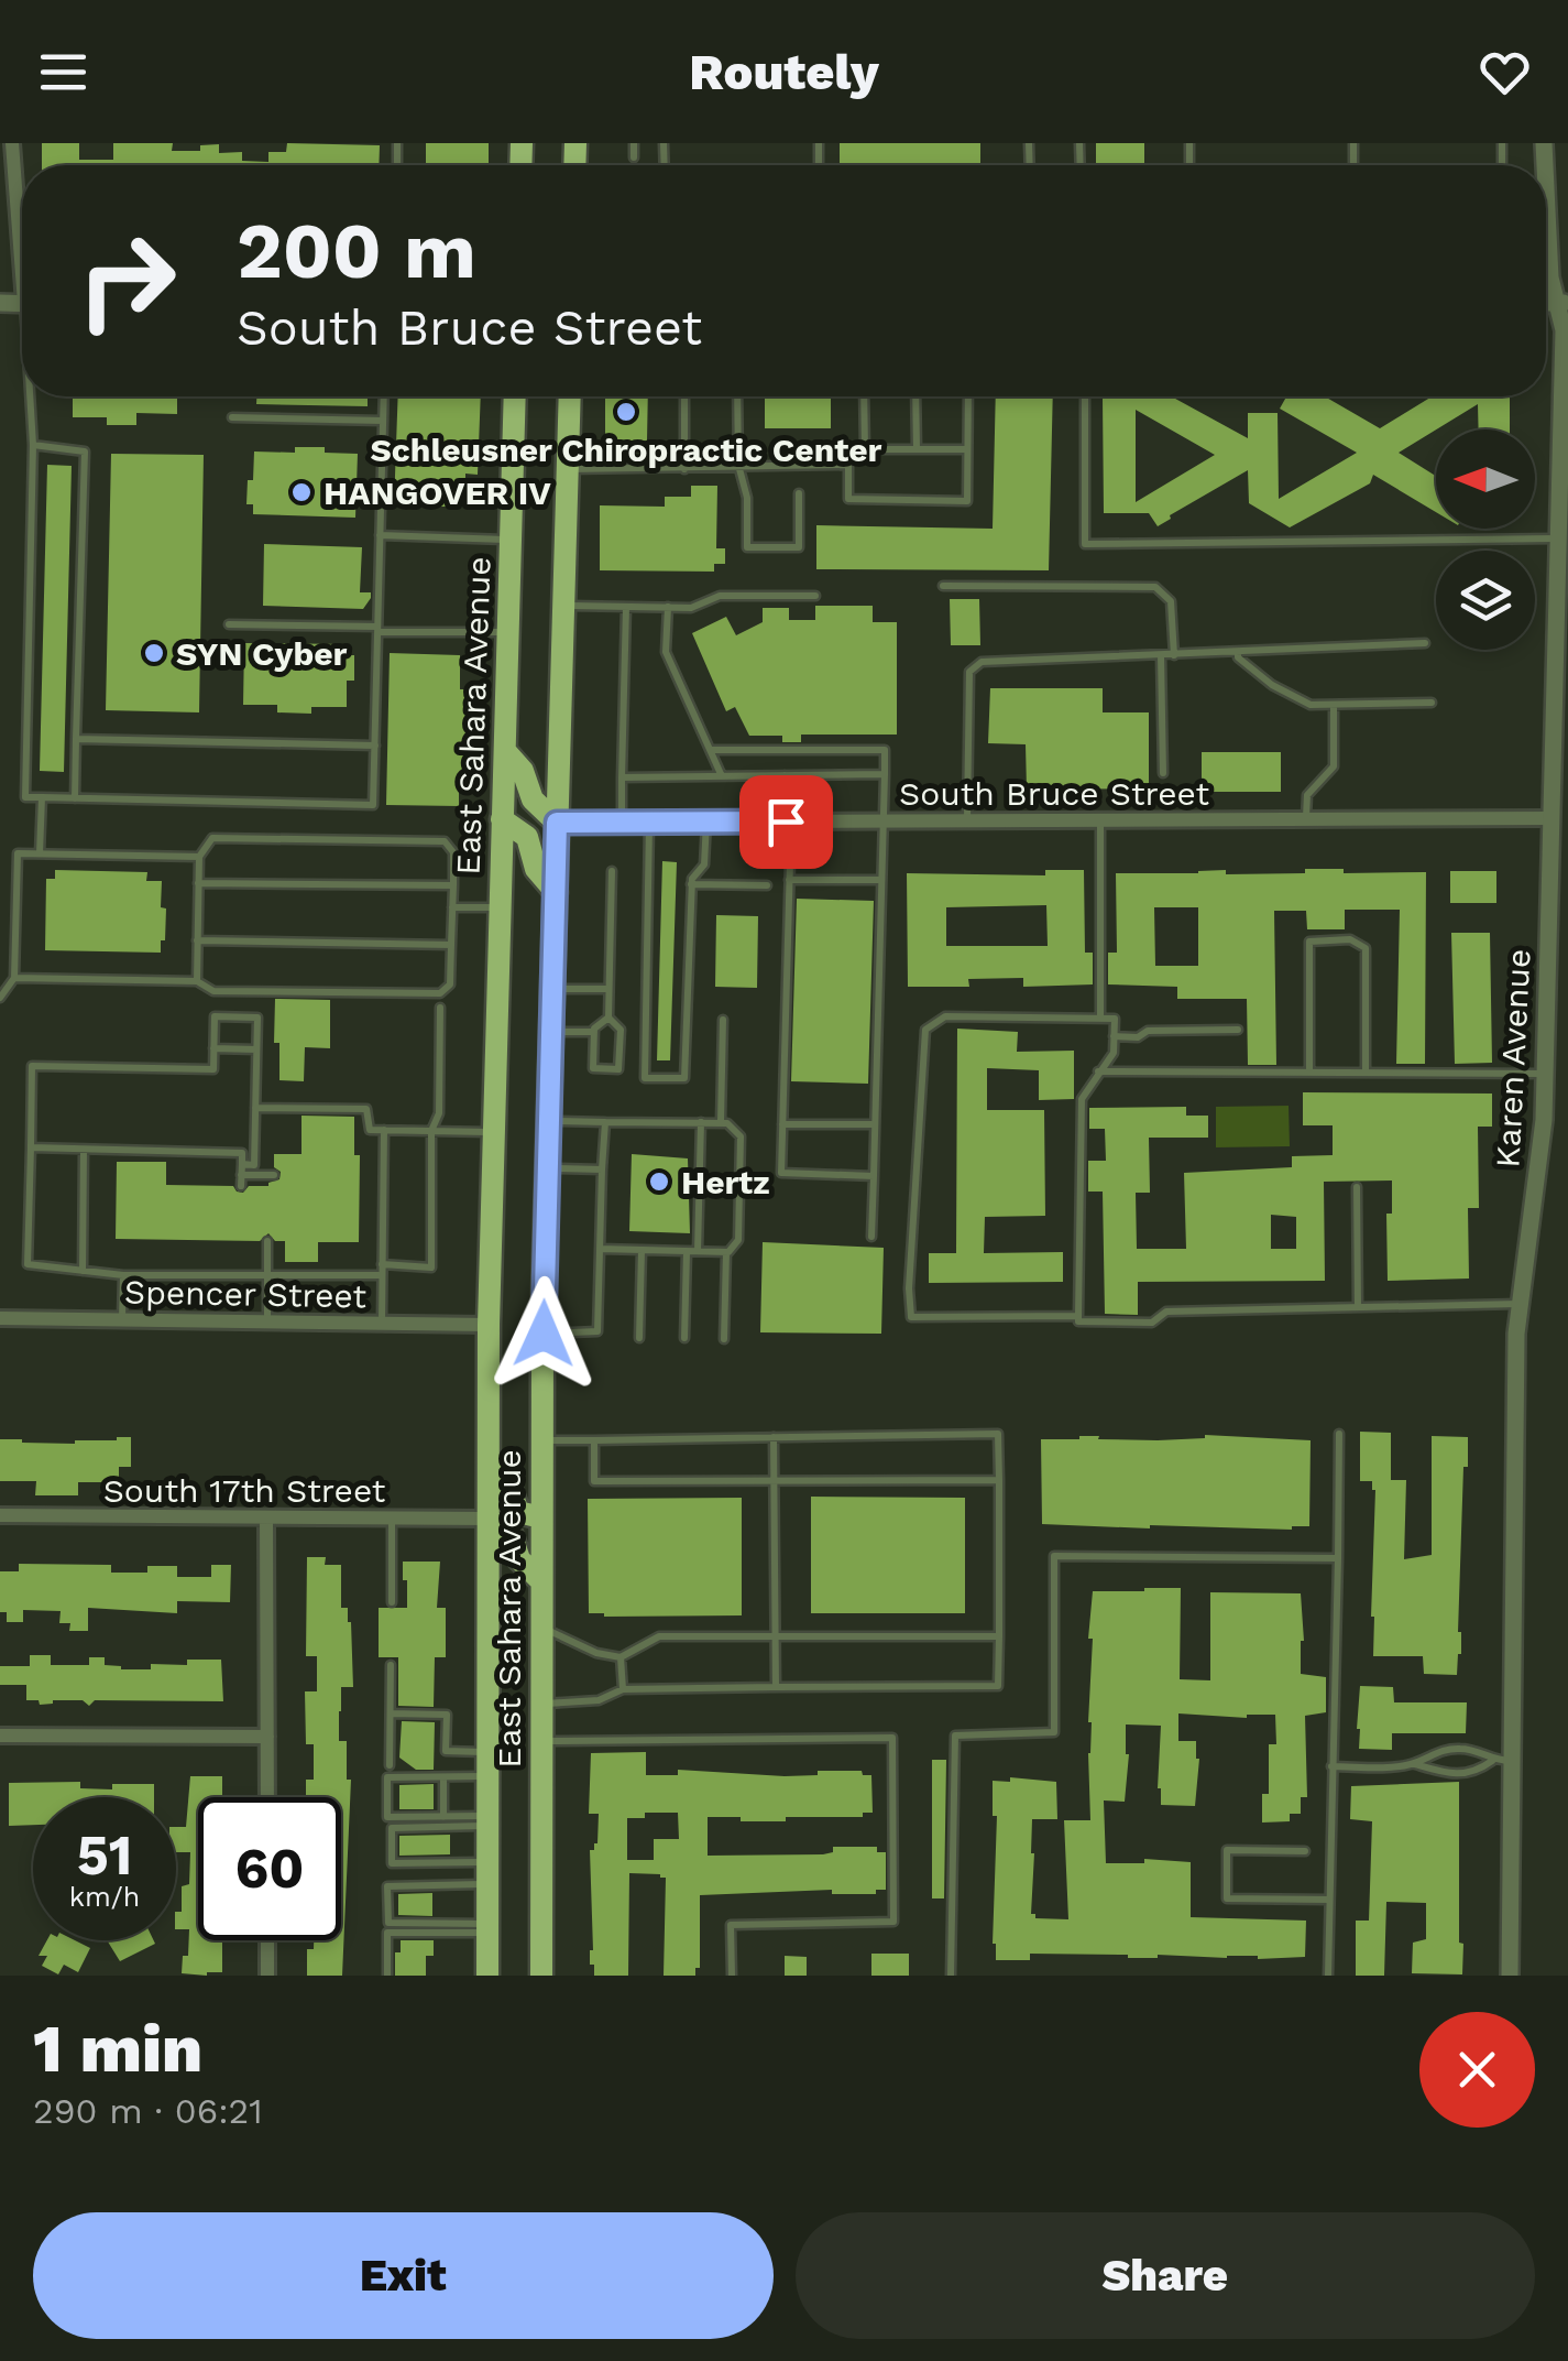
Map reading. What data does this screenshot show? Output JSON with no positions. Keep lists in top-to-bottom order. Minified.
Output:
{"streets":{"main road":["East Sahara Avenue"],"street":["South Bruce Street","Karen Avenue","Spencer Street","South 17th Street"]},"crossings":[["East Sahara Avenue","South Bruce Street"],["East Sahara Avenue","Spencer Street"],["East Sahara Avenue","South 17th Street"],["South Bruce Street","Karen Avenue"]],"places":["Schleusner Chiropractic Center","HANGOVER IV","SYN Cyber","Hertz"],"north":"left","page":{"header":"Routely","turn":["200 m","South Bruce Street"],"speed":"51 km/h","limit":"60","heading":["1 min","290 m · 06:21"],"buttons":["Exit","Share"]}}
